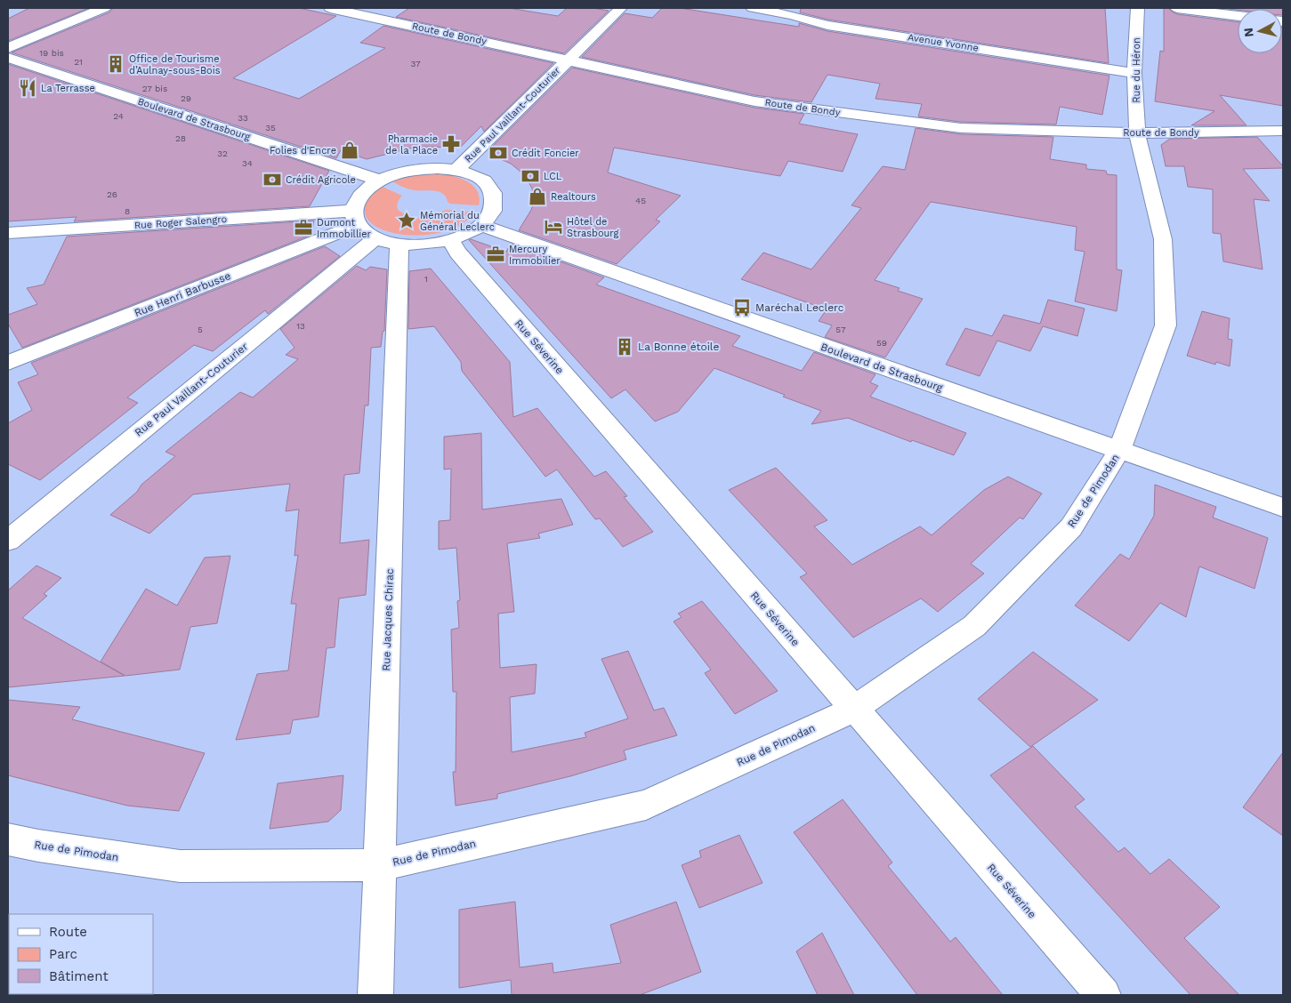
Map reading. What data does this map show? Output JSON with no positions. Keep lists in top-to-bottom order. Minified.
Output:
{"streets":{"street":["Route de Bondy","Avenue Yvonne","Rue du Héron","Rue Paul Vaillant-Couturier","Boulevard de Strasbourg","Rue Roger Salengro","Rue Henri Barbusse","Rue Séverine","Rue de Pimodan","Rue Jacques Chirac"]},"crossings":[["Route de Bondy","Rue du Héron"],["Route de Bondy","Rue Paul Vaillant-Couturier"],["Route de Bondy","Rue de Pimodan"],["Avenue Yvonne","Rue du Héron"],["Rue du Héron","Rue de Pimodan"],["Rue Paul Vaillant-Couturier","Boulevard de Strasbourg"],["Rue Paul Vaillant-Couturier","Rue Roger Salengro"],["Rue Paul Vaillant-Couturier","Rue Henri Barbusse"],["Rue Paul Vaillant-Couturier","Rue Séverine"],["Rue Paul Vaillant-Couturier","Rue Jacques Chirac"],["Boulevard de Strasbourg","Rue Roger Salengro"],["Boulevard de Strasbourg","Rue Henri Barbusse"],["Boulevard de Strasbourg","Rue Séverine"],["Boulevard de Strasbourg","Rue de Pimodan"],["Boulevard de Strasbourg","Rue Jacques Chirac"],["Rue Roger Salengro","Rue Henri Barbusse"],["Rue Roger Salengro","Rue Séverine"],["Rue Roger Salengro","Rue Jacques Chirac"],["Rue Henri Barbusse","Rue Séverine"],["Rue Henri Barbusse","Rue Jacques Chirac"],["Rue Séverine","Rue de Pimodan"],["Rue Séverine","Rue Jacques Chirac"],["Rue de Pimodan","Rue Jacques Chirac"]],"places":{"building":["Office de Tourisme d’Aulnay-sous-Bois","La Bonne étoile"],"restaurant":["La Terrasse"],"pharmacy":["Pharmacie de la Place"],"shop":["Folies d'Encre","Realtours"],"bank":["Crédit Foncier","LCL","Crédit Agricole"],"place":["Mémorial du Général Leclerc"],"hotel":["Hôtel de Strasbourg"],"office":["Dumont Immobillier","Mercury Immobilier"],"bus stop":["Maréchal Leclerc"]},"house_numbers":["19 bis","21","37","27 bis","29","24","33","35","28","32","34","26","45","8","1","13","5","57","59"],"legend":["Route","Parc","Bâtiment"],"north":"left"}
